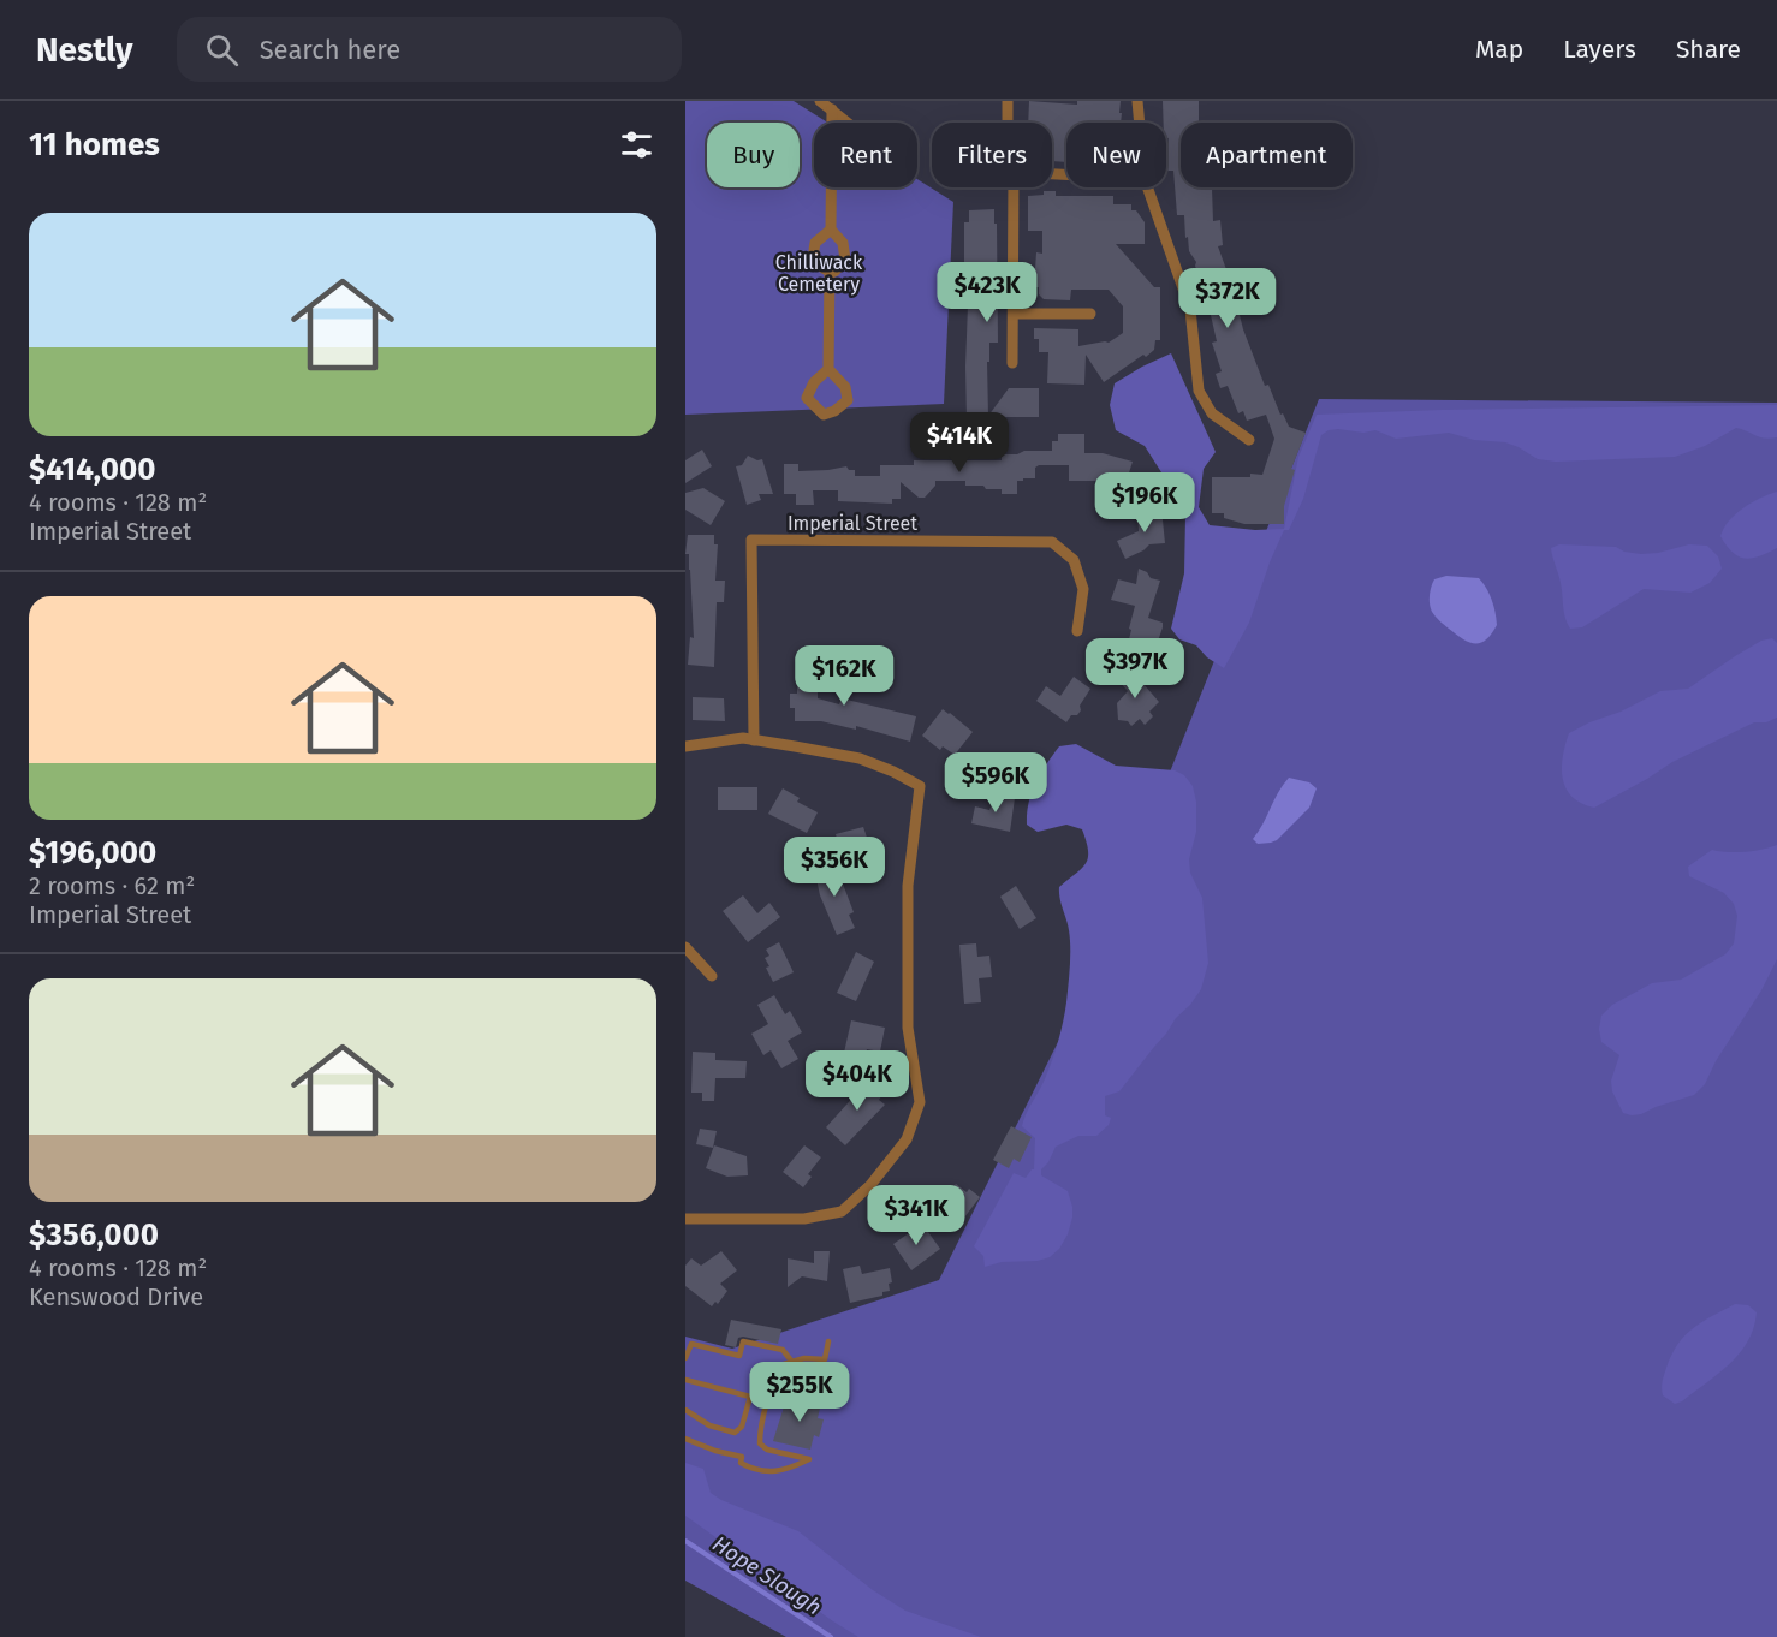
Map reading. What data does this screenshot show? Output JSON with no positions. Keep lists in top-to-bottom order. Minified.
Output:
{"streets":{"street":["Imperial Street"]},"water":["Hope Slough"],"parks":["Chilliwack Cemetery"],"page":{"header":"Nestly","search":"Search here","nav":["Map","Layers","Share"],"heading":"11 homes","chip":["Buy","Rent","Filters","New","Apartment"],"list":[{"name":"$414,000","note":"4 rooms · 128 m² · Imperial Street"},{"name":"$196,000","note":"2 rooms · 62 m² · Imperial Street"},{"name":"$356,000","note":"4 rooms · 128 m² · Kenswood Drive"}],"price":["$423K","$372K","$414K","$196K","$397K","$162K","$596K","$356K","$404K","$341K","$255K"]}}
